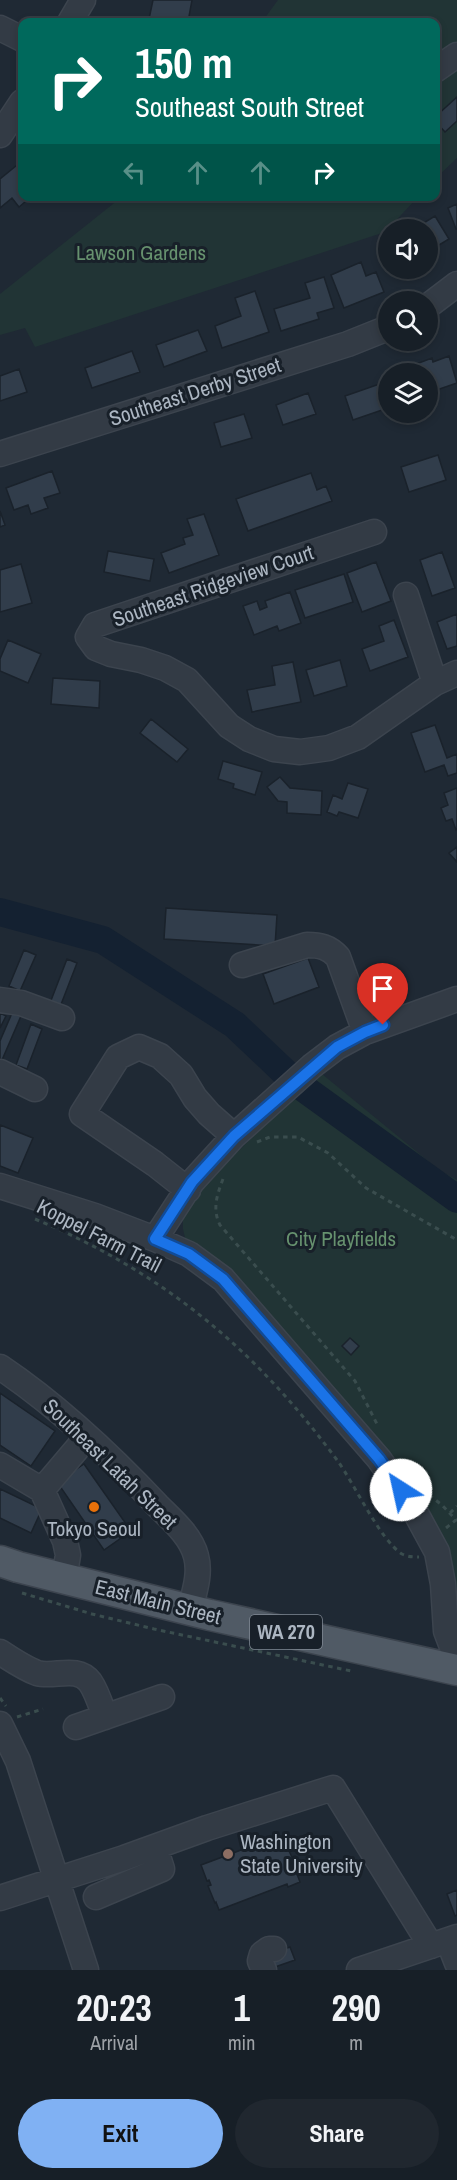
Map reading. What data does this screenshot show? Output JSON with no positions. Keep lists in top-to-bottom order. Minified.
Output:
{"streets":{"main road":["East Main Street","WA 270"],"street":["Southeast Derby Street","Southeast Ridgeview Court","Southeast Latah Street"],"path":["Koppel Farm Trail"]},"crossings":[["Southeast Latah Street","East Main Street"]],"parks":["Lawson Gardens","City Playfields"],"places":["Tokyo Seoul","Washington State University"],"page":{"turn":["150 m","Southeast South Street"],"eta":["20:23","Arrival","1","min","290","m"],"buttons":["Exit","Share"]}}
